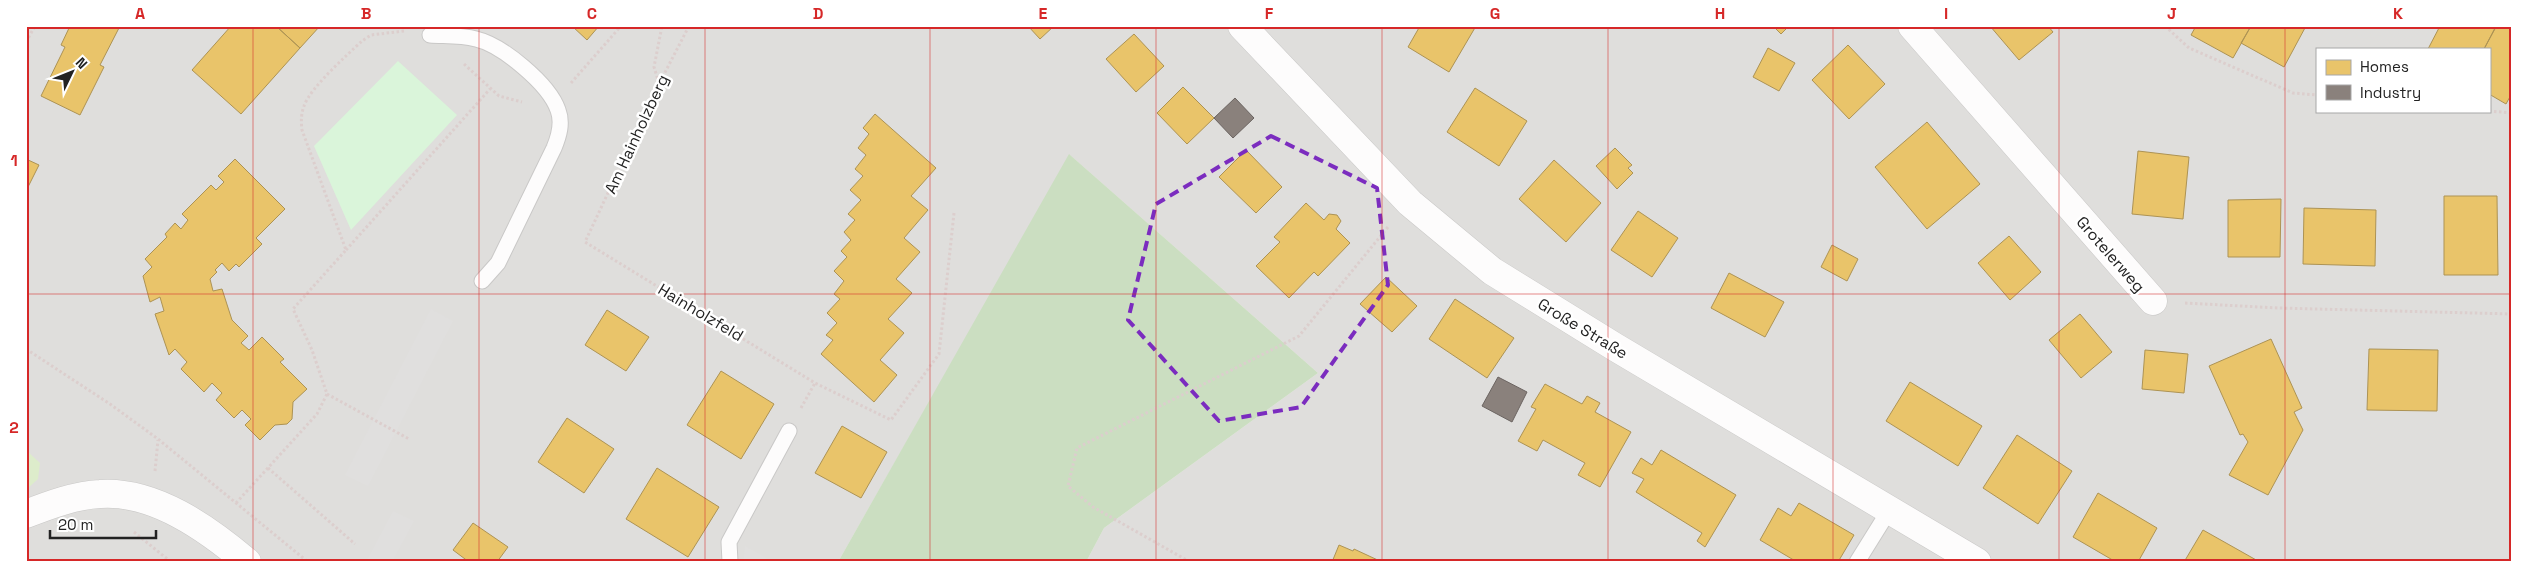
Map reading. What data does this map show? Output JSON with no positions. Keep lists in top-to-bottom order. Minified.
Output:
{"streets":{"street":["Grotelerweg","Große Straße"],"path":["Am Hainholzberg","Hainholzfeld"]},"crossings":[["Am Hainholzberg","Hainholzfeld"]],"legend":["Homes","Industry"],"scale_bar":"20 m","north":"top right","grid":{"columns":["A","B","C","D","E","F","G","H","I","J","K"],"rows":["1","2"]}}
